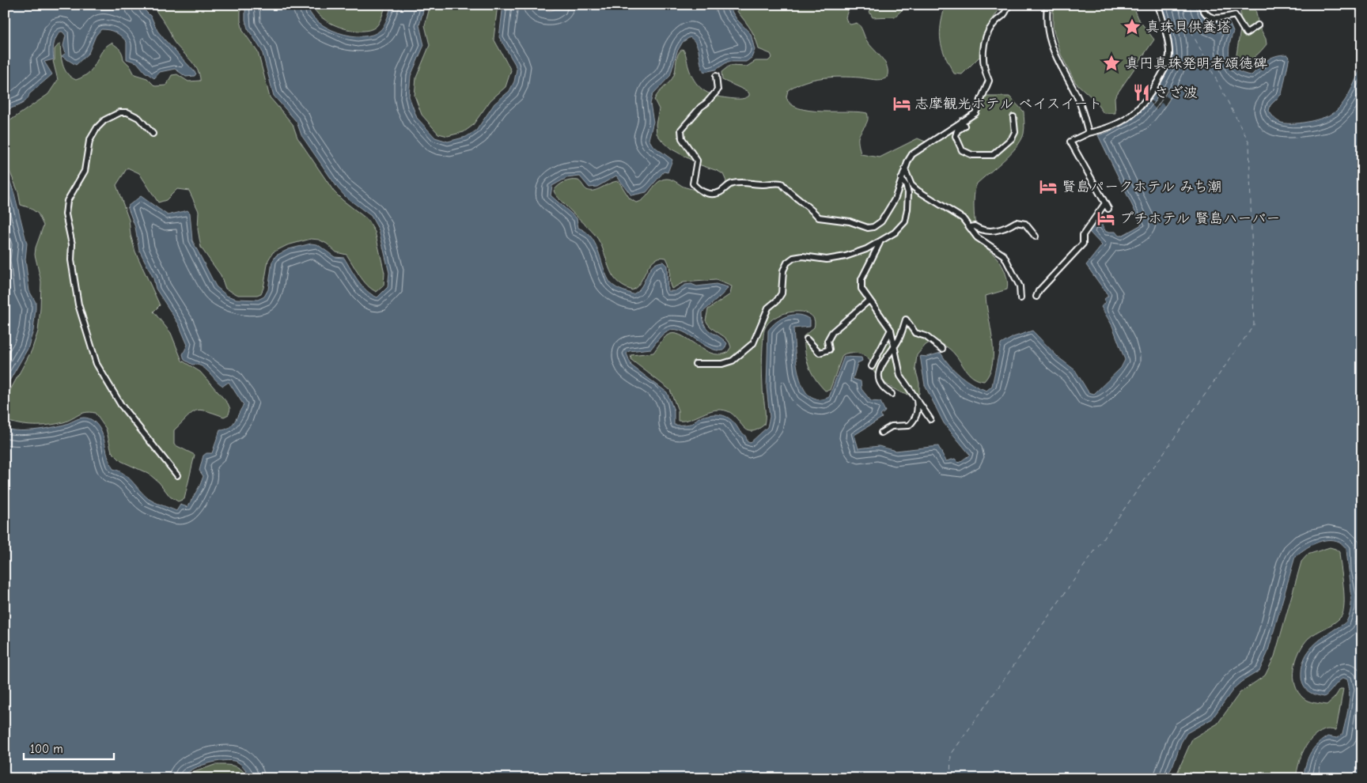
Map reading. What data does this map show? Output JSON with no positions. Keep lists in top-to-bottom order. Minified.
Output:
{"places":{"place":["真珠貝供養塔","真円真珠発明者頌徳碑"],"restaurant":["さざ波"],"hotel":["志摩観光ホテル ベイスイート","賢島パークホテル みち潮","プチホテル 賢島ハーバー"]},"scale_bar":"100 m"}
